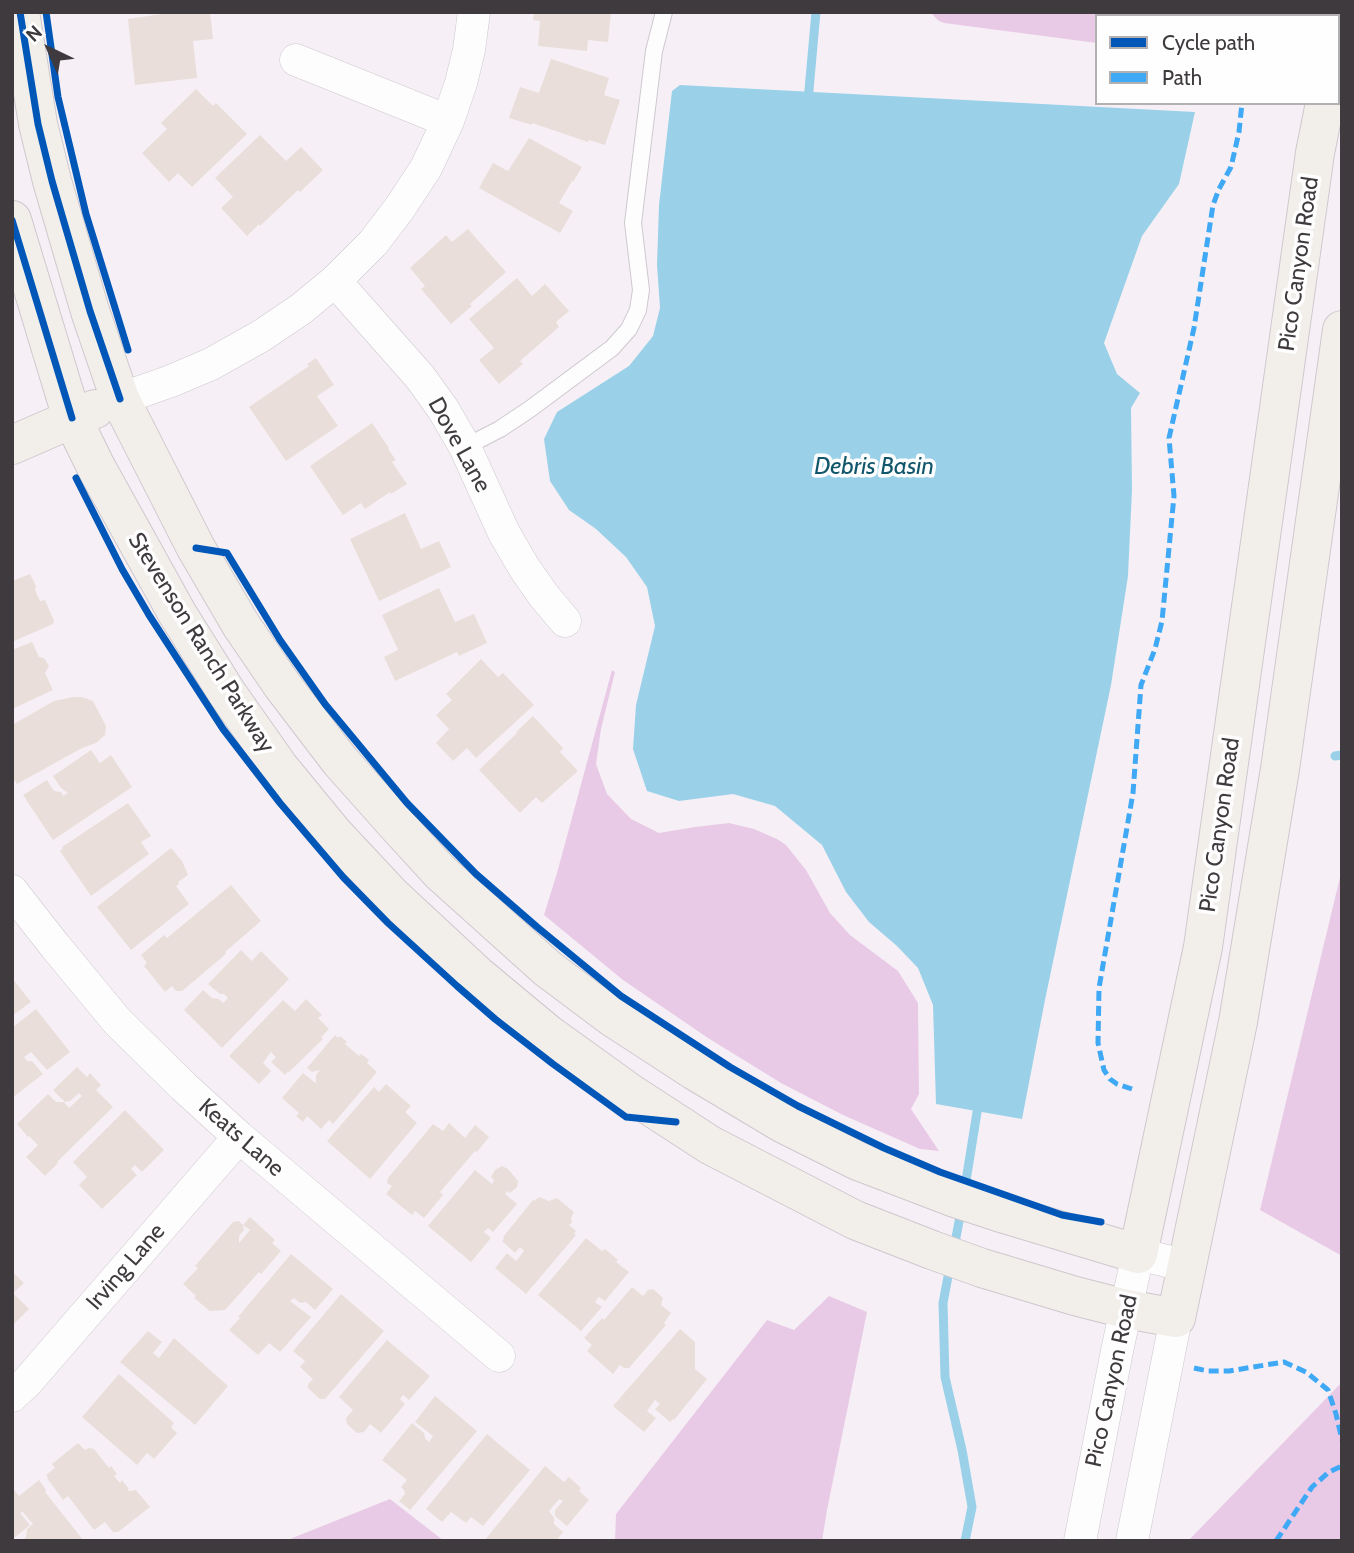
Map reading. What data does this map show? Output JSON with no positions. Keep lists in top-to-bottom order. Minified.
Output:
{"streets":{"main road":["Pico Canyon Road","Stevenson Ranch Parkway"],"street":["Dove Lane","Keats Lane","Irving Lane"]},"crossings":[["Pico Canyon Road","Stevenson Ranch Parkway"],["Keats Lane","Irving Lane"]],"water":["Debris Basin"],"legend":["Cycle path","Path"],"north":"top left"}
